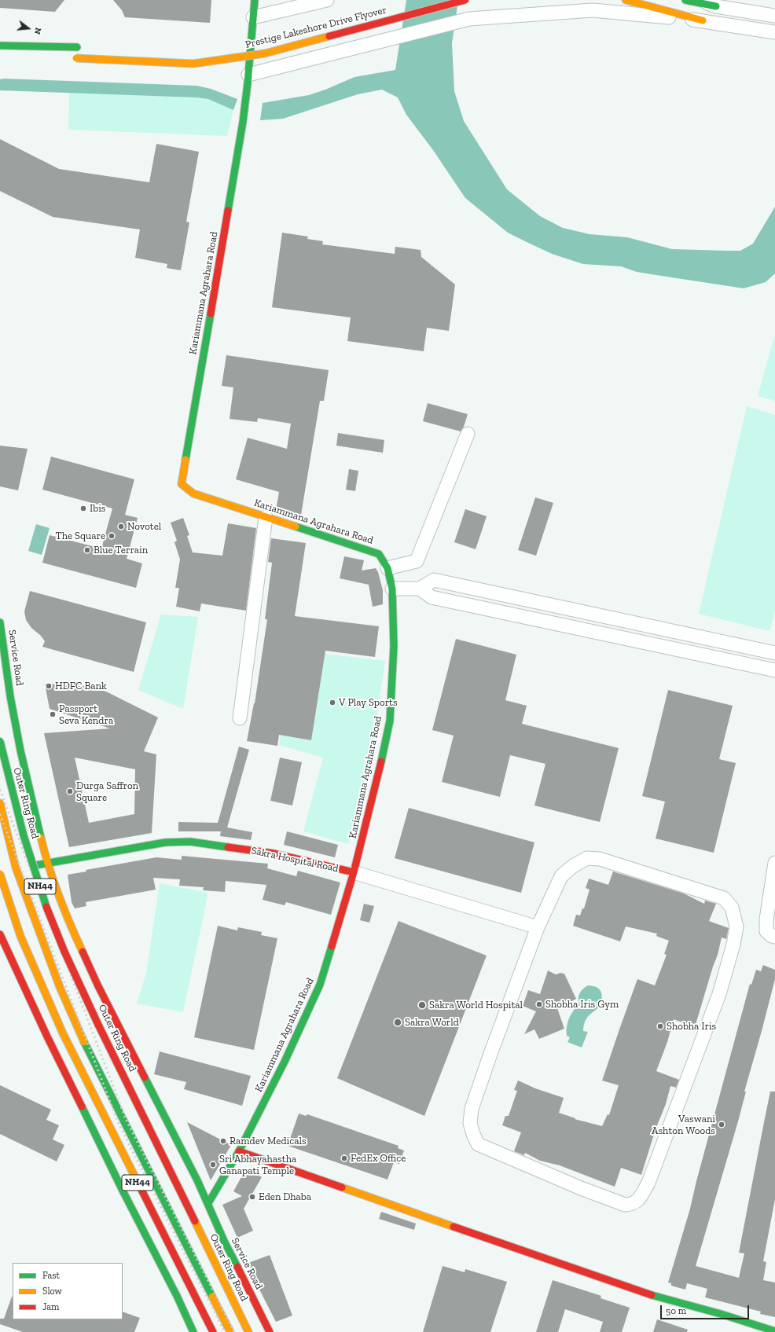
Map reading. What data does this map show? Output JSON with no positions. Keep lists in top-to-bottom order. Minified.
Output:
{"streets":{"main road":["Prestige Lakeshore Drive Flyover","Kariammana Agrahara Road","Service Road","Outer Ring Road","Sakra Hospital Road","NH44"]},"crossings":[["Kariammana Agrahara Road","Service Road"],["Kariammana Agrahara Road","Sakra Hospital Road"],["Service Road","Sakra Hospital Road"],["Sakra Hospital Road","NH44"]],"places":["Ibis","Novotel","The Square","Blue Terrain","HDFC Bank","V Play Sports","Passport Seva Kendra","Durga Saffron Square","Shobha Iris Gym","Sakra World Hospital","Sakra World","Shobha Iris","Vaswani Ashton Woods","Ramdev Medicals","FedEx Office","Sri Abhayahastha Ganapati Temple","Eden Dhaba"],"legend":["Fast","Slow","Jam"],"scale_bar":"50 m","north":"right"}
